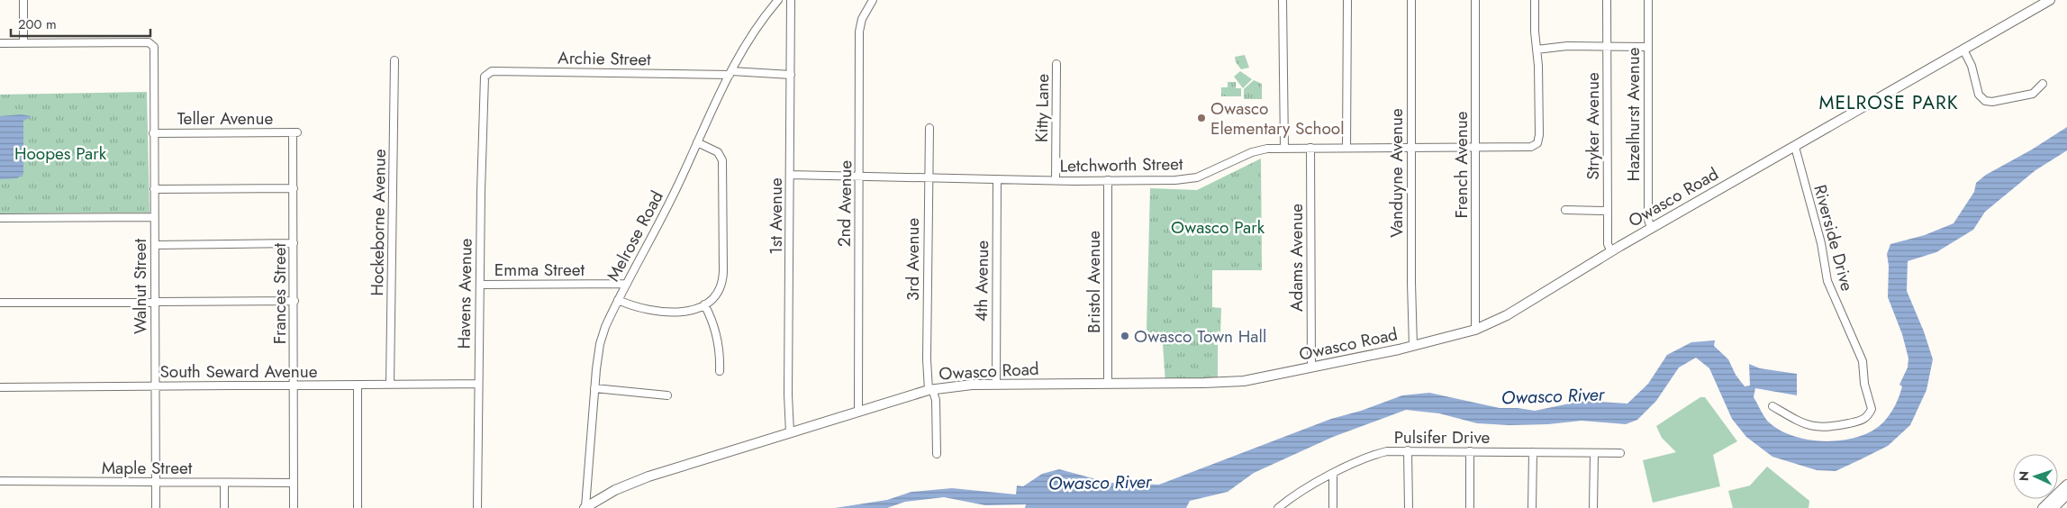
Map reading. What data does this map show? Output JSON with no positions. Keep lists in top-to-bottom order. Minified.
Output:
{"streets":{"main road":["Owasco Road"],"street":["Archie Street","Kitty Lane","Hazelhurst Avenue","Teller Avenue","Stryker Avenue","Letchworth Street","French Avenue","Vanduyne Avenue","2nd Avenue","1st Avenue","Hockeborne Avenue","Melrose Road","Riverside Drive","Adams Avenue","3rd Avenue","Emma Street","4th Avenue","Bristol Avenue","Walnut Street","Frances Street","Havens Avenue","South Seward Avenue","Pulsifer Drive","Maple Street"]},"crossings":[["Archie Street","1st Avenue"],["Archie Street","Melrose Road"],["Archie Street","Havens Avenue"],["Kitty Lane","Letchworth Street"],["Hazelhurst Avenue","Owasco Road"],["Teller Avenue","Walnut Street"],["Teller Avenue","Frances Street"],["Stryker Avenue","Owasco Road"],["Letchworth Street","French Avenue"],["Letchworth Street","Vanduyne Avenue"],["Letchworth Street","2nd Avenue"],["Letchworth Street","1st Avenue"],["Letchworth Street","Adams Avenue"],["Letchworth Street","3rd Avenue"],["Letchworth Street","4th Avenue"],["Letchworth Street","Bristol Avenue"],["French Avenue","Owasco Road"],["Vanduyne Avenue","Owasco Road"],["Owasco Road","2nd Avenue"],["Owasco Road","1st Avenue"],["Owasco Road","Melrose Road"],["Owasco Road","Riverside Drive"],["Owasco Road","Adams Avenue"],["Owasco Road","3rd Avenue"],["Owasco Road","4th Avenue"],["Owasco Road","Bristol Avenue"],["Hockeborne Avenue","South Seward Avenue"],["Melrose Road","Emma Street"],["Emma Street","Havens Avenue"],["Walnut Street","South Seward Avenue"],["Walnut Street","Maple Street"],["Frances Street","South Seward Avenue"],["Frances Street","Maple Street"],["Havens Avenue","South Seward Avenue"]],"districts":["MELROSE PARK"],"water":["Owasco River"],"parks":["Hoopes Park","Owasco Park"],"places":["Owasco Elementary School","Owasco Town Hall"],"scale_bar":"200 m","north":"left"}
